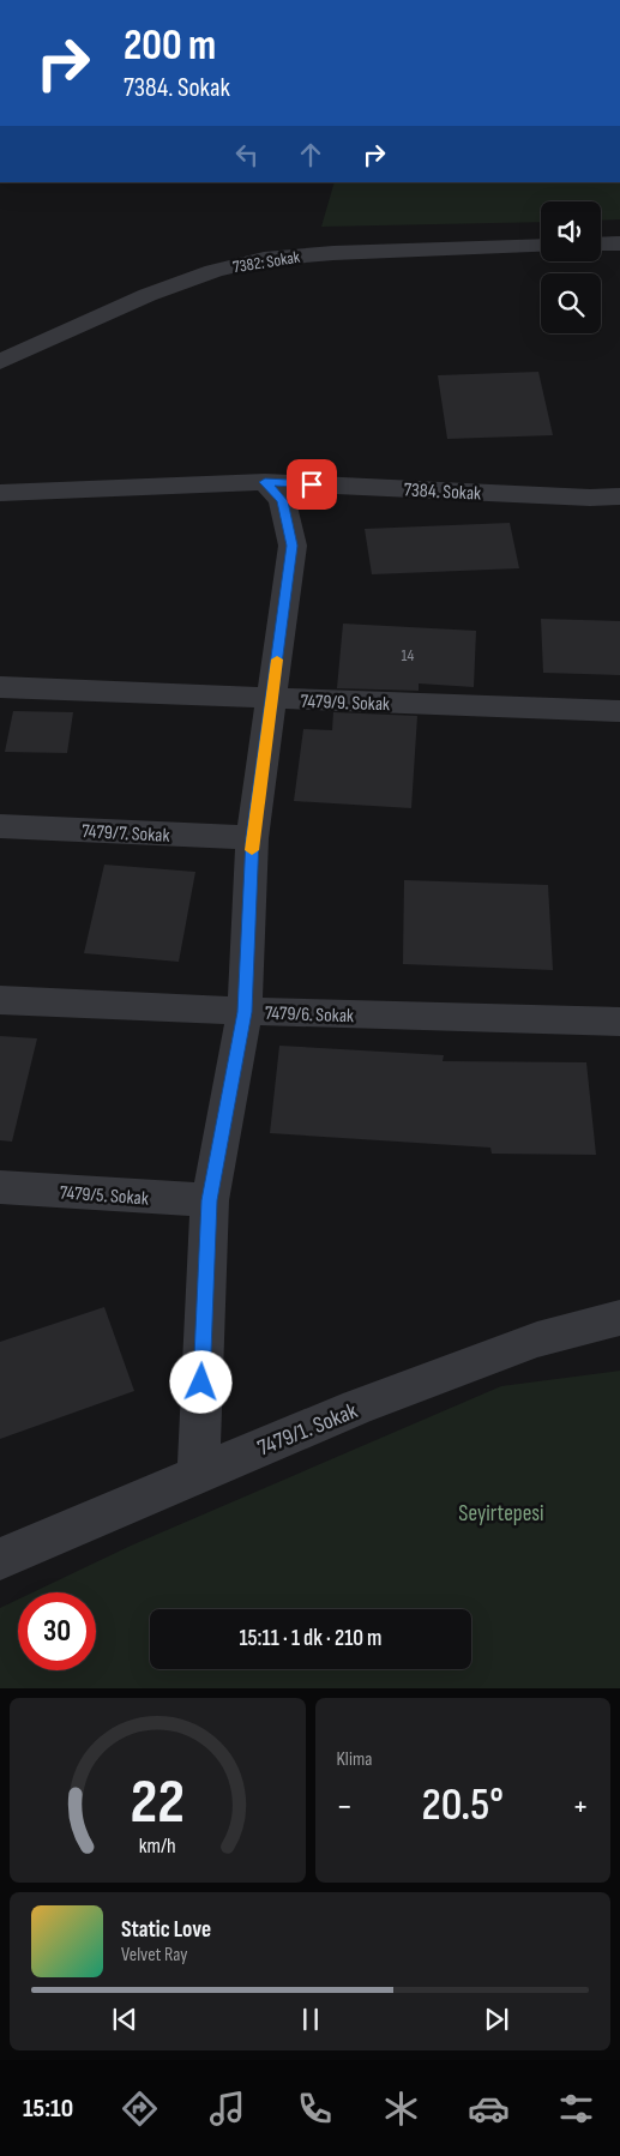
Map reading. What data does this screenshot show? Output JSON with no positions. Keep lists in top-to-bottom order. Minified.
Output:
{"streets":{"street":["7382: Sokak","7384. Sokak","7479/9. Sokak","7479/7. Sokak","7479/6. Sokak","7479/5. Sokak","7479/1. Sokak"]},"parks":["Seyirtepesi"],"house_numbers":["14"],"page":{"turn":["200 m","7384. Sokak"],"limit":"30","trip":"15:11 · 1 dk · 210 m","tile":"Klima","heat":["−","20.5°","+"],"song":["Static Love","Velvet Ray"],"tabs":"15:10","gauge":["22","km/h"]}}
